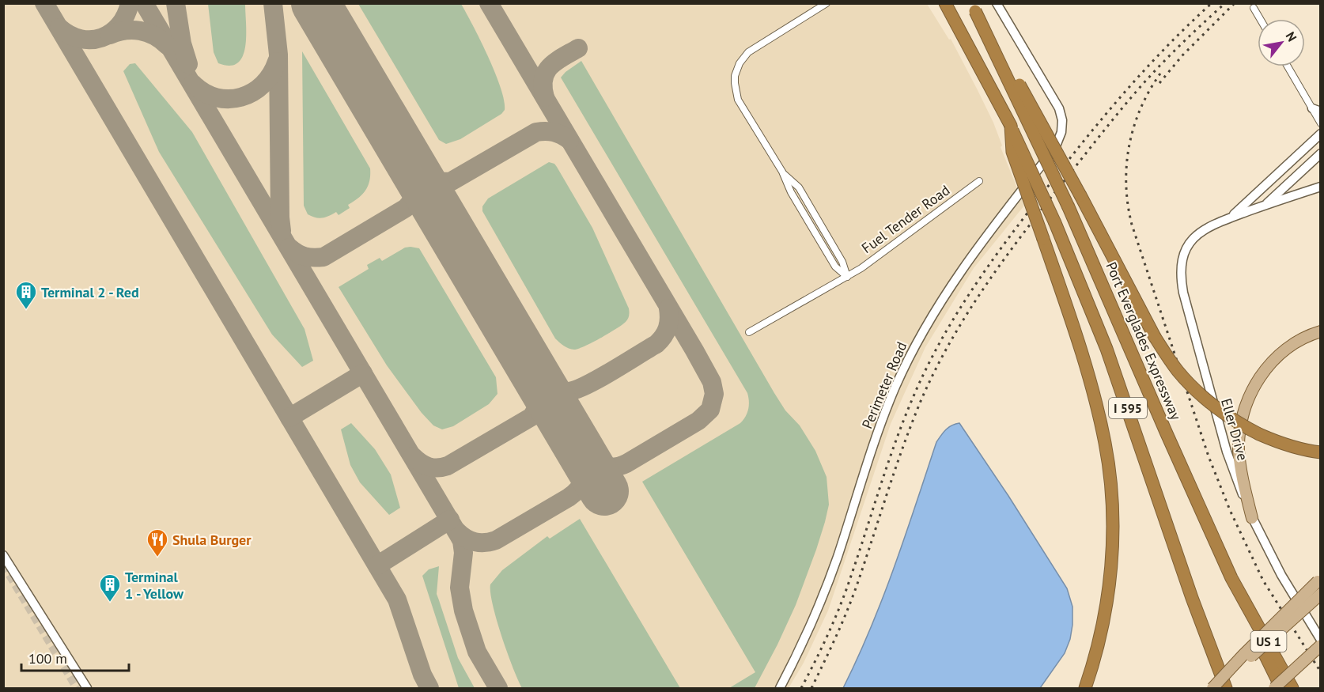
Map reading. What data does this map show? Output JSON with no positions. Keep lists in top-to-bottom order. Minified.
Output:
{"streets":{"highway":["Port Everglades Expressway","I 595"],"main road":["US 1"],"street":["Fuel Tender Road","Perimeter Road","Eller Drive"]},"places":{"building":["Terminal 2 - Red","Terminal 1 - Yellow"],"restaurant":["Shula Burger"]},"scale_bar":"100 m","north":"top right"}
